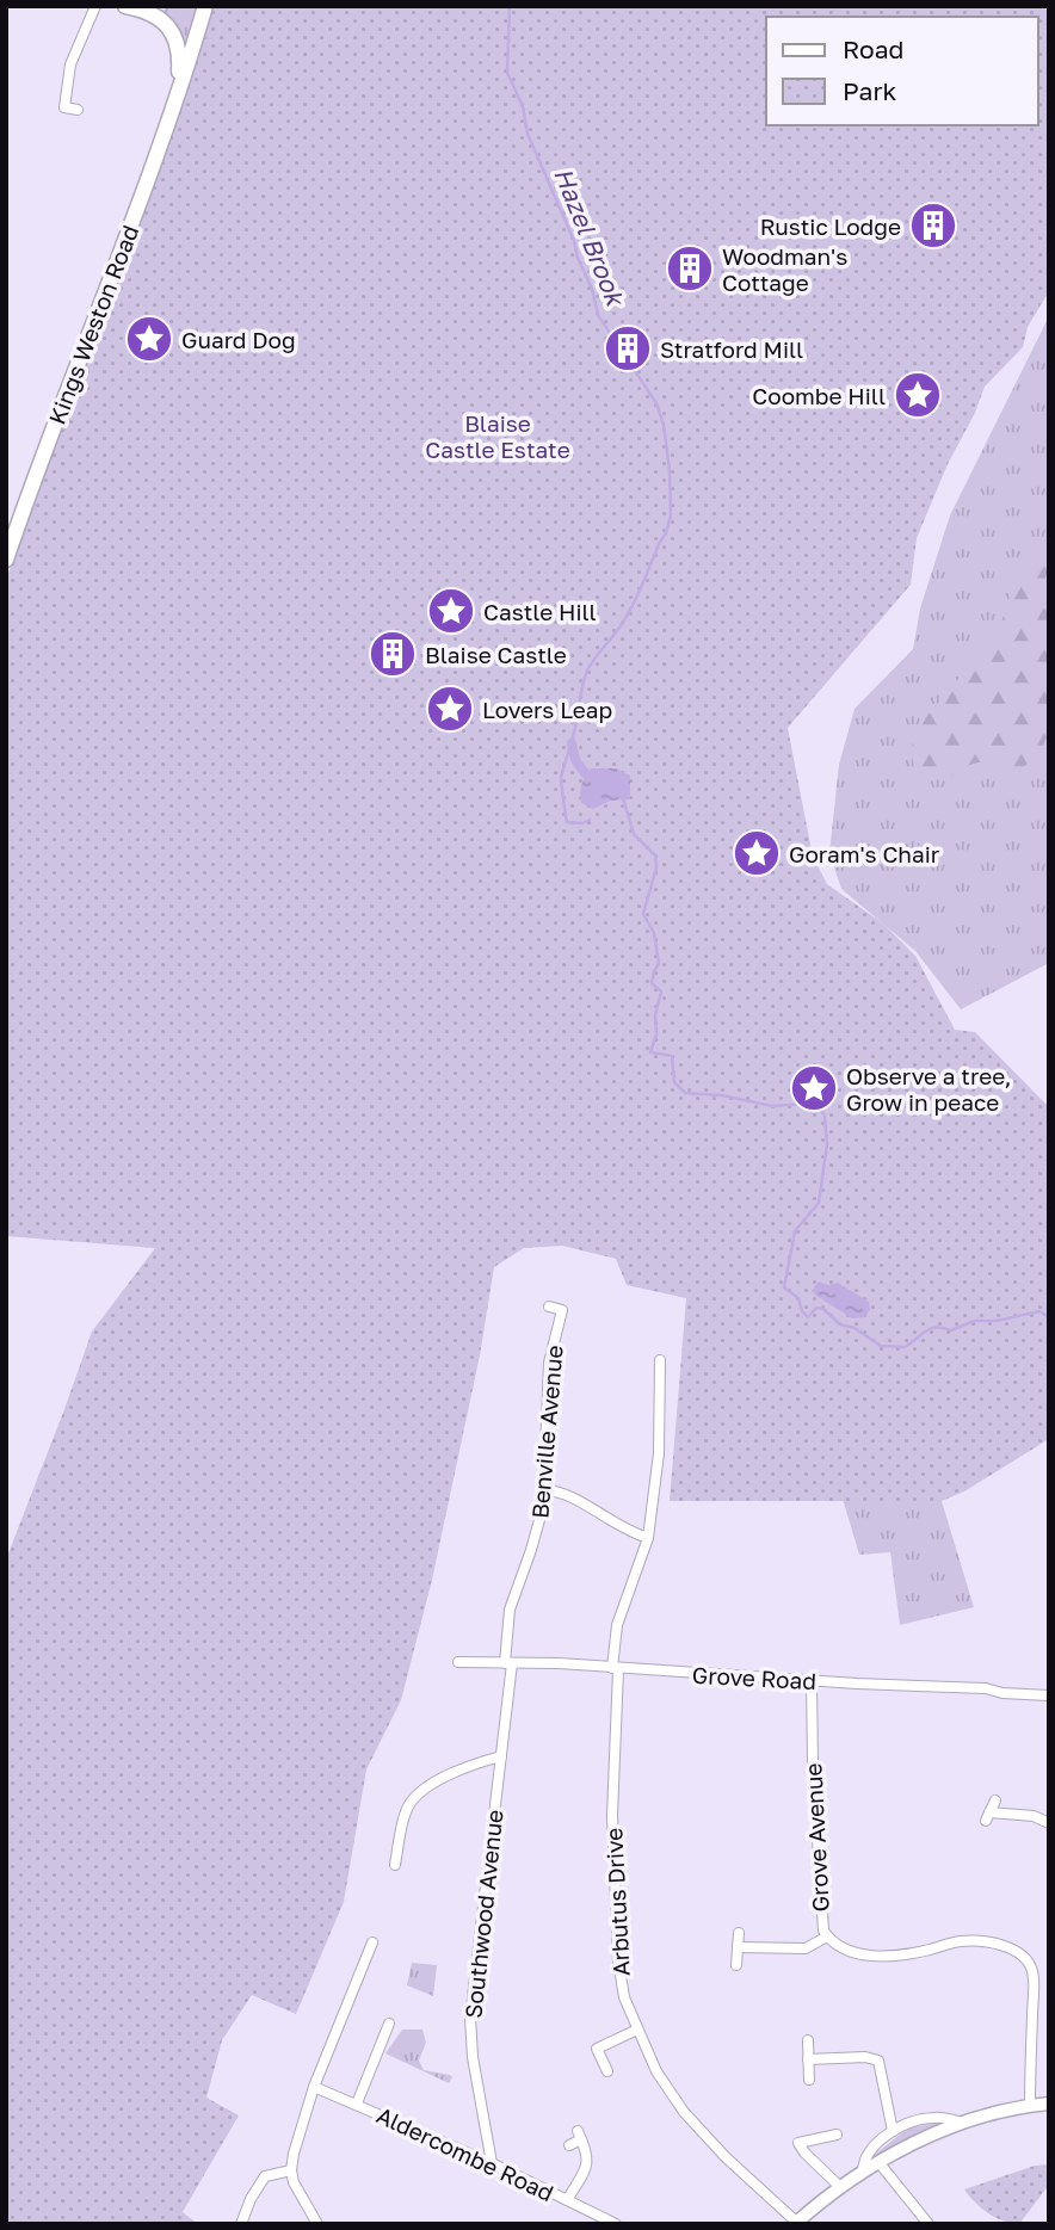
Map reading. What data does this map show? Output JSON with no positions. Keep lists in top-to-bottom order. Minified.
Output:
{"streets":{"main road":["Kings Weston Road"],"street":["Benville Avenue","Grove Road","Grove Avenue","Arbutus Drive","Southwood Avenue","Aldercombe Road"]},"crossings":[["Benville Avenue","Grove Road"],["Benville Avenue","Southwood Avenue"],["Grove Road","Grove Avenue"],["Grove Road","Arbutus Drive"],["Grove Road","Southwood Avenue"],["Southwood Avenue","Aldercombe Road"]],"water":["Hazel Brook"],"parks":["Blaise Castle Estate"],"places":{"building":["Rustic Lodge","Woodman's Cottage","Stratford Mill","Blaise Castle"],"place":["Guard Dog","Coombe Hill","Castle Hill","Lovers Leap","Goram's Chair","Observe a tree, Grow in peace"]},"legend":["Road","Park"]}
